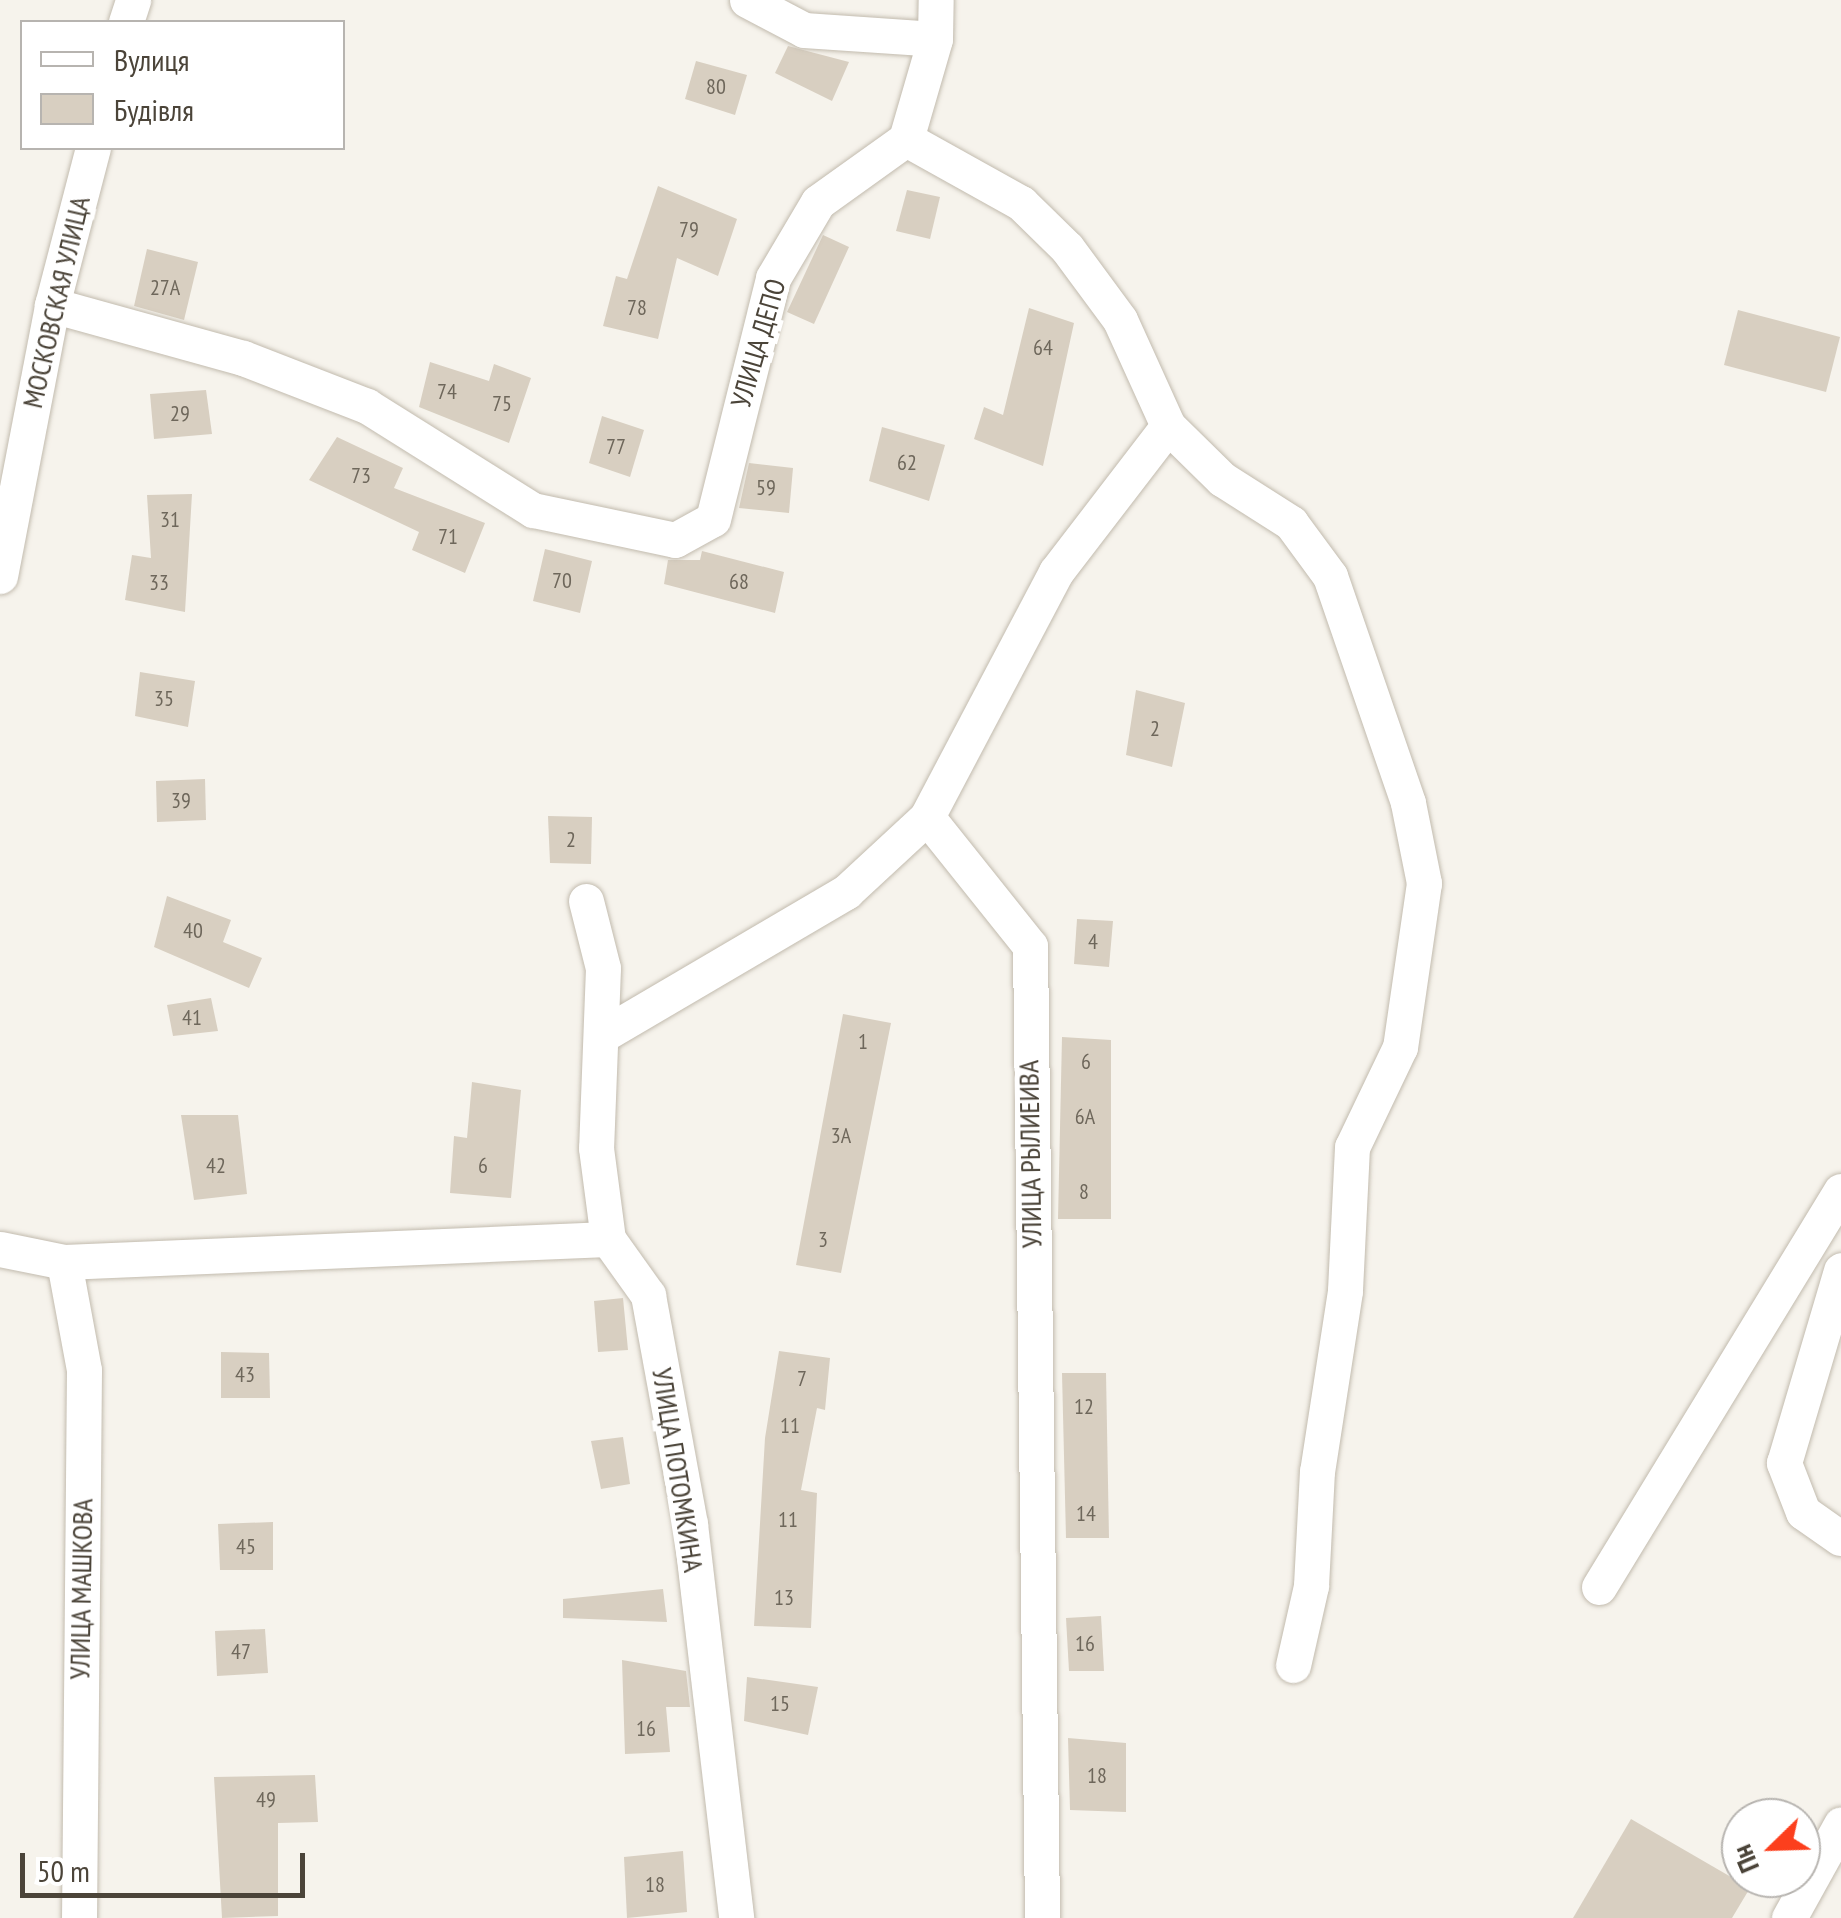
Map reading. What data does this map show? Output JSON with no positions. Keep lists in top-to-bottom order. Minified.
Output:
{"streets":{"street":["МОСКОВСКАЯ УЛИЦА","УЛИЦА ДЕПО","УЛИЦА РЫЛИЕИВА","УЛИЦА ПОТОМКИНА","УЛИЦА МАШКОВА"]},"crossings":[["МОСКОВСКАЯ УЛИЦА","УЛИЦА ДЕПО"]],"house_numbers":["80","79","27А","78","64","74","75","29","77","62","73","59","31","71","70","68","33","35","2","39","2","40","4","41","1","6","6А","3А","42","6","8","3","43","7","12","11","14","11","45","13","16","47","15","16","18","49","18"],"legend":["Вулиця","Будівля"],"scale_bar":"50 m","north":"bottom left"}
